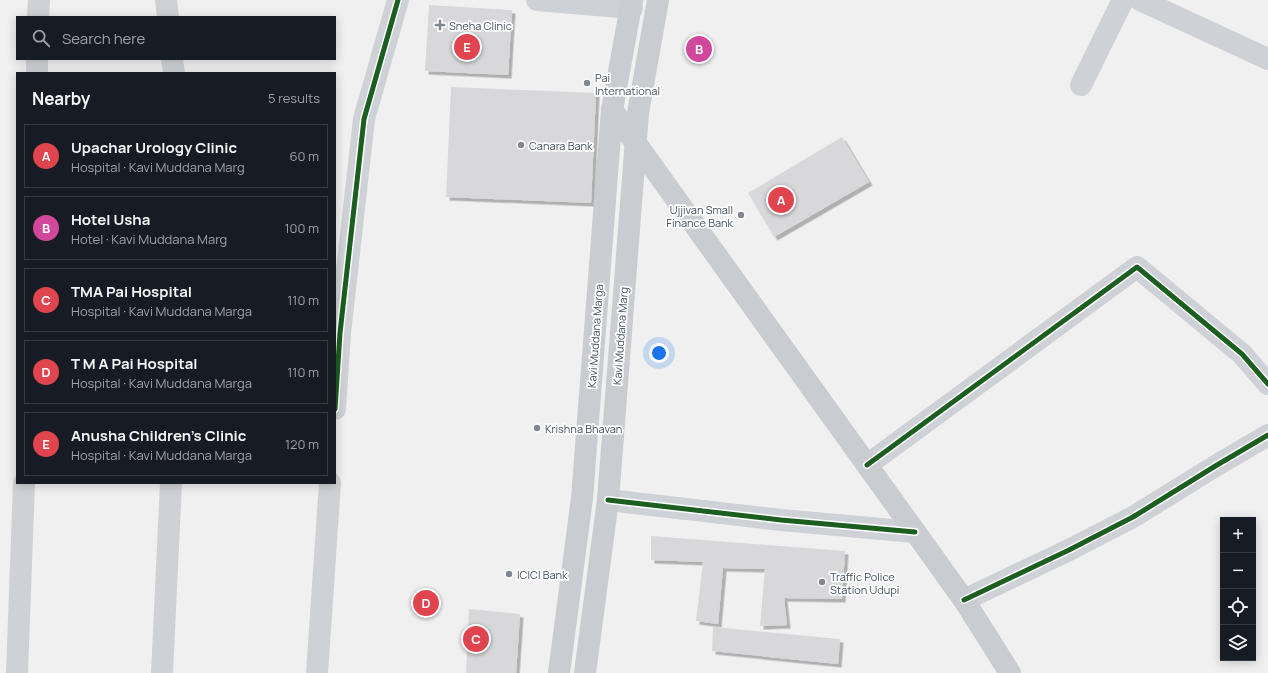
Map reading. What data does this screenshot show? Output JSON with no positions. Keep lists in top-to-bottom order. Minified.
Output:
{"streets":{"main road":["Kavi Muddana Marga","Kavi Muddana Marg"]},"places":{"health":["Sneha Clinic"],"other":["Pai International","Canara Bank","Ujjivan Small Finance Bank","Krishna Bhavan","ICICI Bank","Traffic Police Station Udupi"]},"page":{"search":"Search here","pins":["E","B","A","D","C"],"heading":["Nearby","5 results"],"list":[{"mark":"A","name":"Upachar Urology Clinic","note":"Hospital · Kavi Muddana Marg","value":"60 m"},{"mark":"B","name":"Hotel Usha","note":"Hotel · Kavi Muddana Marg","value":"100 m"},{"mark":"C","name":"TMA Pai Hospital","note":"Hospital · Kavi Muddana Marga","value":"110 m"},{"mark":"D","name":"T M A Pai Hospital","note":"Hospital · Kavi Muddana Marga","value":"110 m"},{"mark":"E","name":"Anusha Children's Clinic","note":"Hospital · Kavi Muddana Marga","value":"120 m"}],"map_buttons":["+","−"]}}
